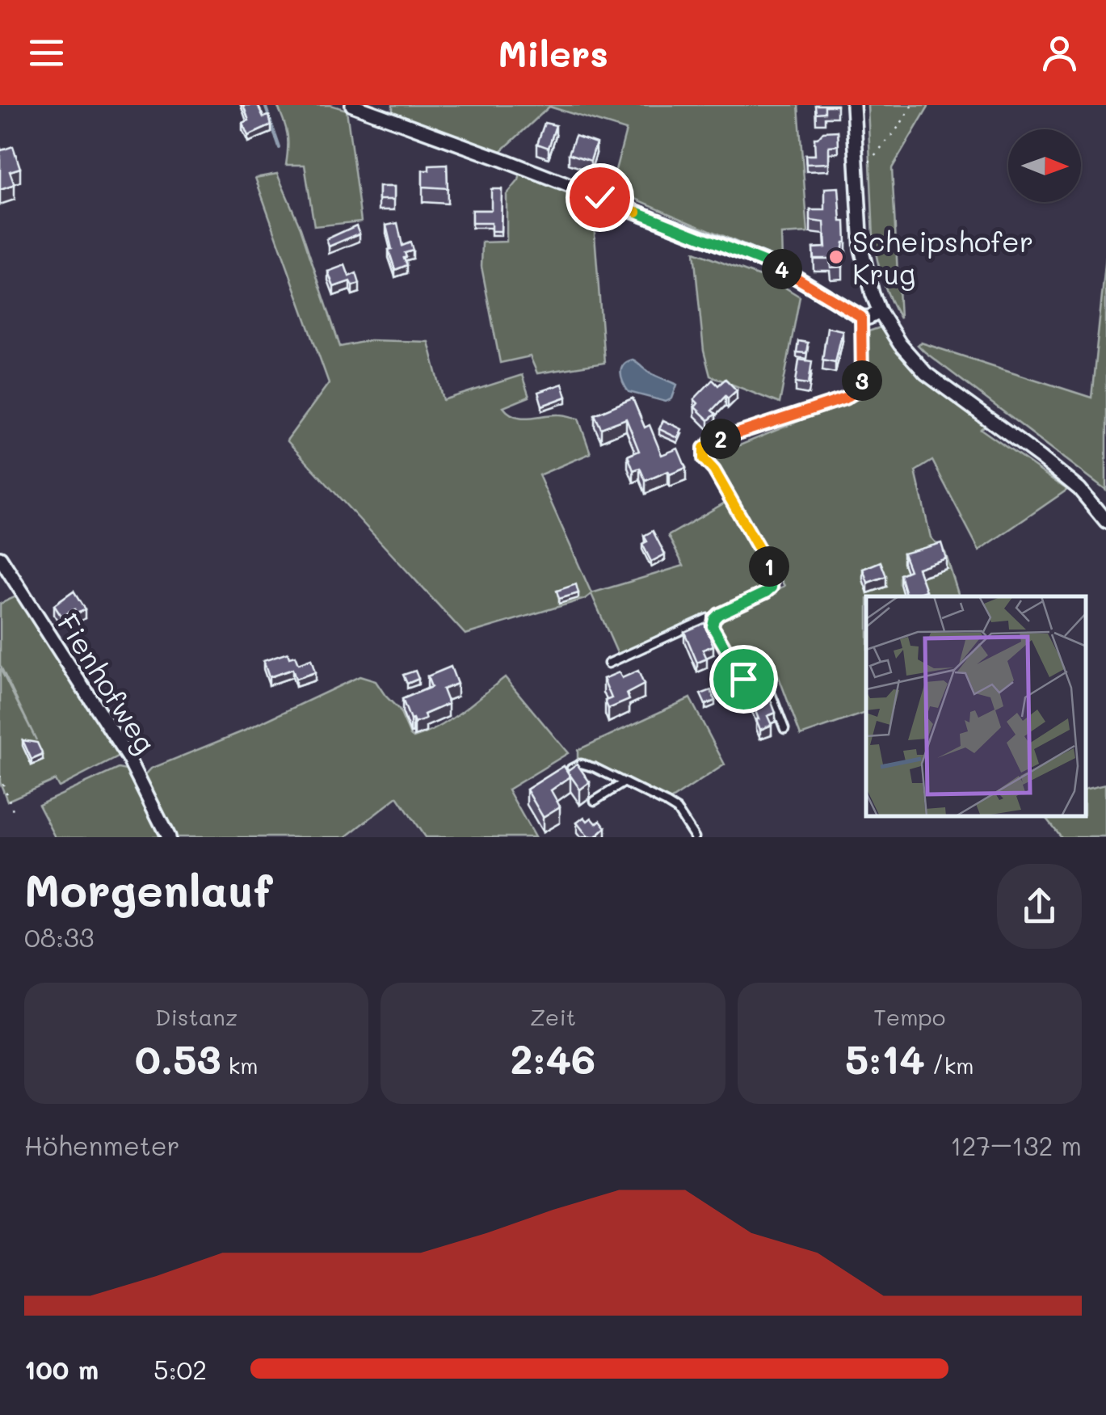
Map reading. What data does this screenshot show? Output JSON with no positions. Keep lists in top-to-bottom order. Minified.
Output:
{"streets":{"street":["Fienhofweg"]},"places":["Scheipshofer Krug"],"north":"right","page":{"header":"Milers","pins":["4","3","2","1"],"heading":["Morgenlauf","08:33"],"stats":[["Distanz","0.53 km"],["Zeit","2:46"],["Tempo","5:14 /km"]],"chart":["Höhenmeter","127–132 m"],"list":[{"name":"100 m","note":"5:02"}]}}
